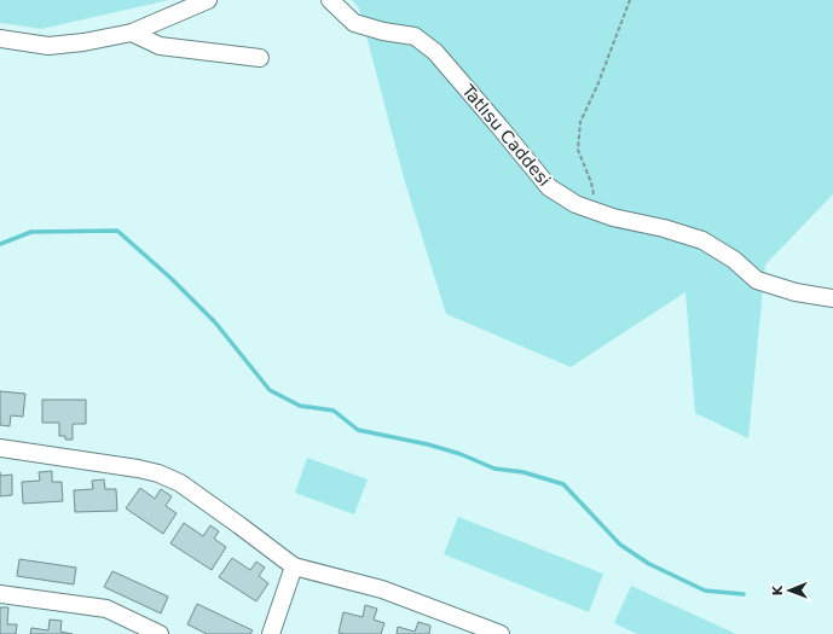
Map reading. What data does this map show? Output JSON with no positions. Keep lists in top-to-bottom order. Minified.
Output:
{"streets":{"street":["Tatlısu Caddesi"]},"north":"left"}
